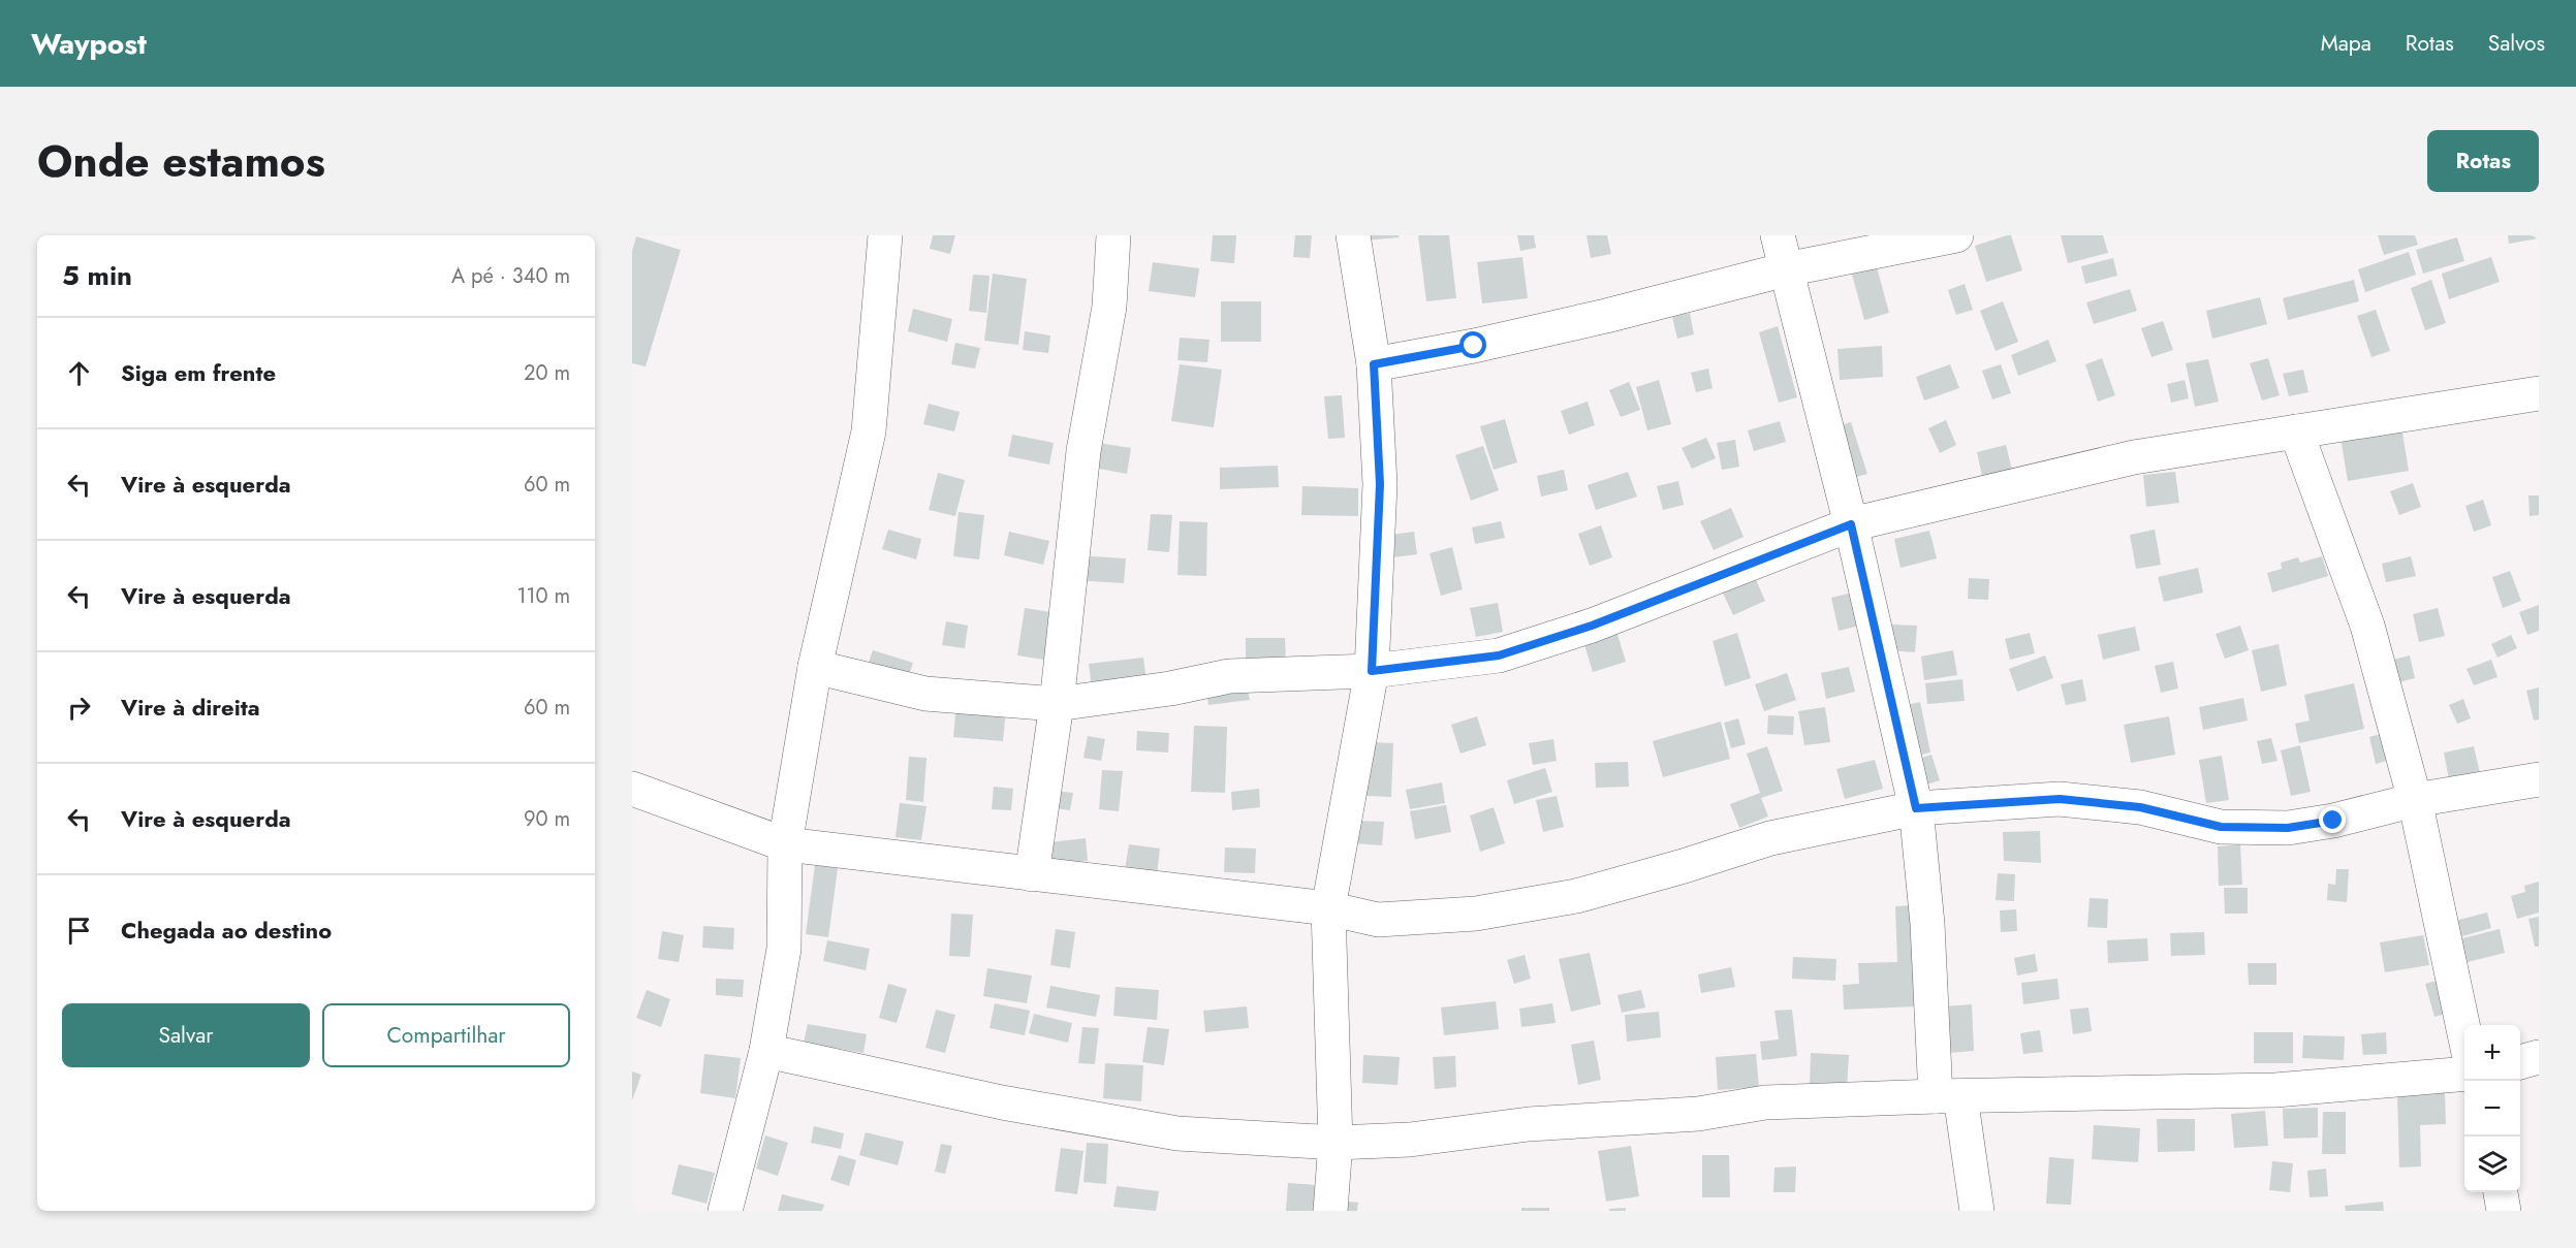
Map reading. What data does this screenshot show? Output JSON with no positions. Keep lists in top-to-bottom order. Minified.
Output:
{"page":{"header":"Waypost","nav":["Mapa","Rotas","Salvos"],"title":"Onde estamos","buttons":["Rotas",["Salvar","Compartilhar"]],"heading":["5 min","A pé · 340 m"],"list":[["Siga em frente","20 m"],["Vire à esquerda","60 m"],["Vire à esquerda","110 m"],["Vire à direita","60 m"],["Vire à esquerda","90 m"],"Chegada ao destino"],"map_buttons":["+","−"]}}
